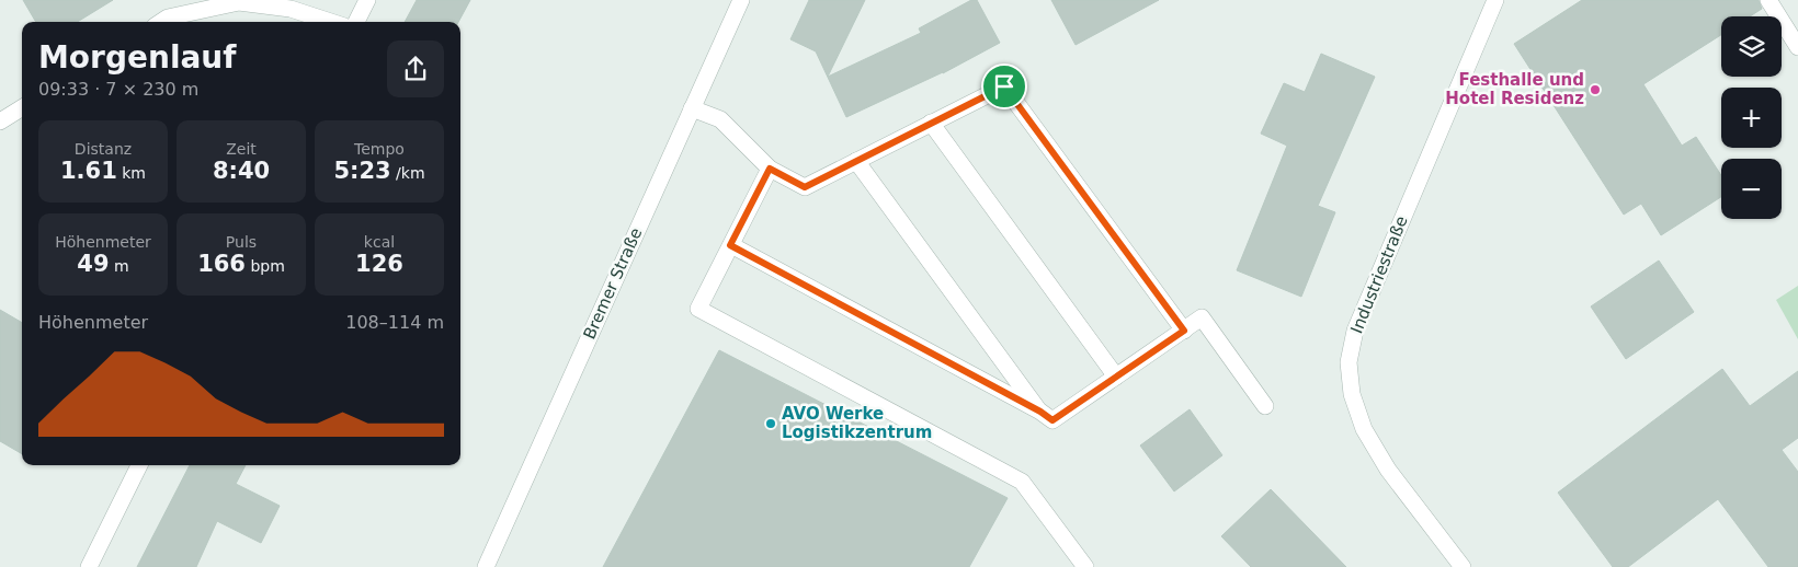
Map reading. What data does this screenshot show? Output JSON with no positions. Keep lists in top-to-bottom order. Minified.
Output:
{"streets":{"street":["Industriestraße","Bremer Straße"]},"places":["Festhalle und Hotel Residenz","AVO Werke Logistikzentrum"],"page":{"map_buttons":["+","−"],"heading":["Morgenlauf","09:33 · 7 × 230 m"],"stats":[["Distanz","1.61 km"],["Zeit","8:40"],["Tempo","5:23 /km"],["Höhenmeter","49 m"],["Puls","166 bpm"],["kcal","126"]],"chart":["Höhenmeter","108–114 m"]}}
